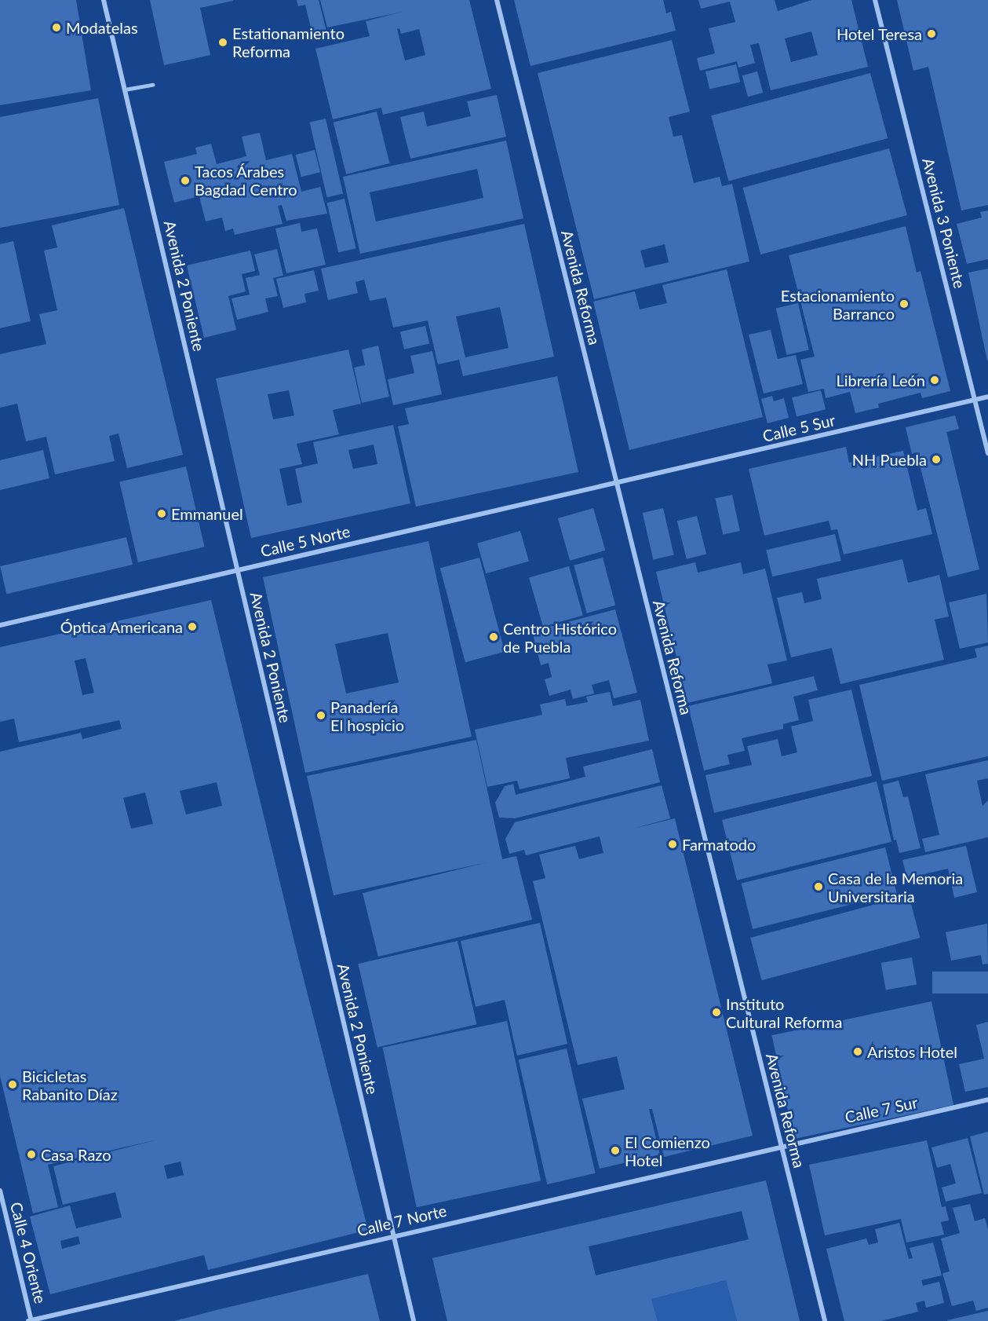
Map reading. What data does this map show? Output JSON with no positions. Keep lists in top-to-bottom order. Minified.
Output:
{"streets":{"street":["Avenida 3 Poniente","Avenida 2 Poniente","Avenida Reforma","Calle 5 Sur","Calle 5 Norte","Calle 7 Sur","Calle 7 Norte","Calle 4 Oriente"]},"crossings":[["Avenida 3 Poniente","Calle 5 Sur"],["Avenida 2 Poniente","Calle 5 Norte"],["Avenida 2 Poniente","Calle 7 Norte"],["Avenida Reforma","Calle 5 Sur"],["Avenida Reforma","Calle 5 Norte"],["Avenida Reforma","Calle 7 Sur"],["Avenida Reforma","Calle 7 Norte"],["Calle 5 Sur","Calle 5 Norte"],["Calle 7 Sur","Calle 7 Norte"],["Calle 7 Norte","Calle 4 Oriente"]],"places":["Modatelas","Hotel Teresa","Estationamiento Reforma","Tacos Árabes Bagdad Centro","Estacionamiento Barranco","Librería León","NH Puebla","Emmanuel","Óptica Americana","Centro Histórico de Puebla","Panadería El hospicio","Farmatodo","Casa de la Memoria Universitaria","Instituto Cultural Reforma","Aristos Hotel","Bicicletas Rabanito Díaz","El Comienzo Hotel","Casa Razo"]}
